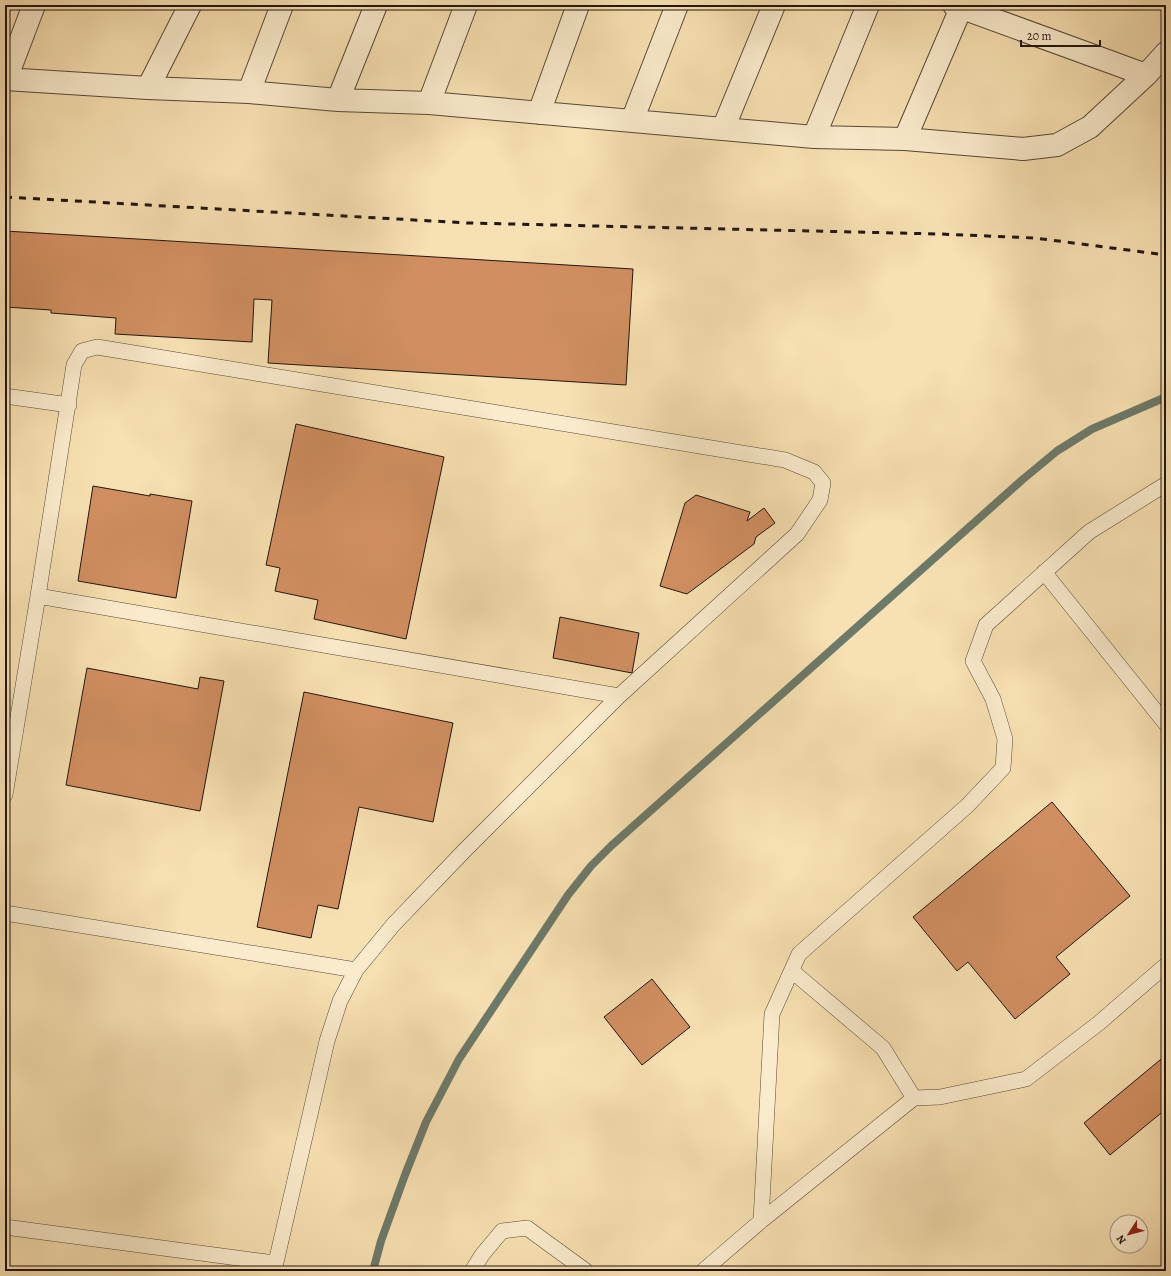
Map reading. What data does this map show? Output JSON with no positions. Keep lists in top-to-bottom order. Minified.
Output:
{"scale_bar":"20 m","north":"bottom left"}
